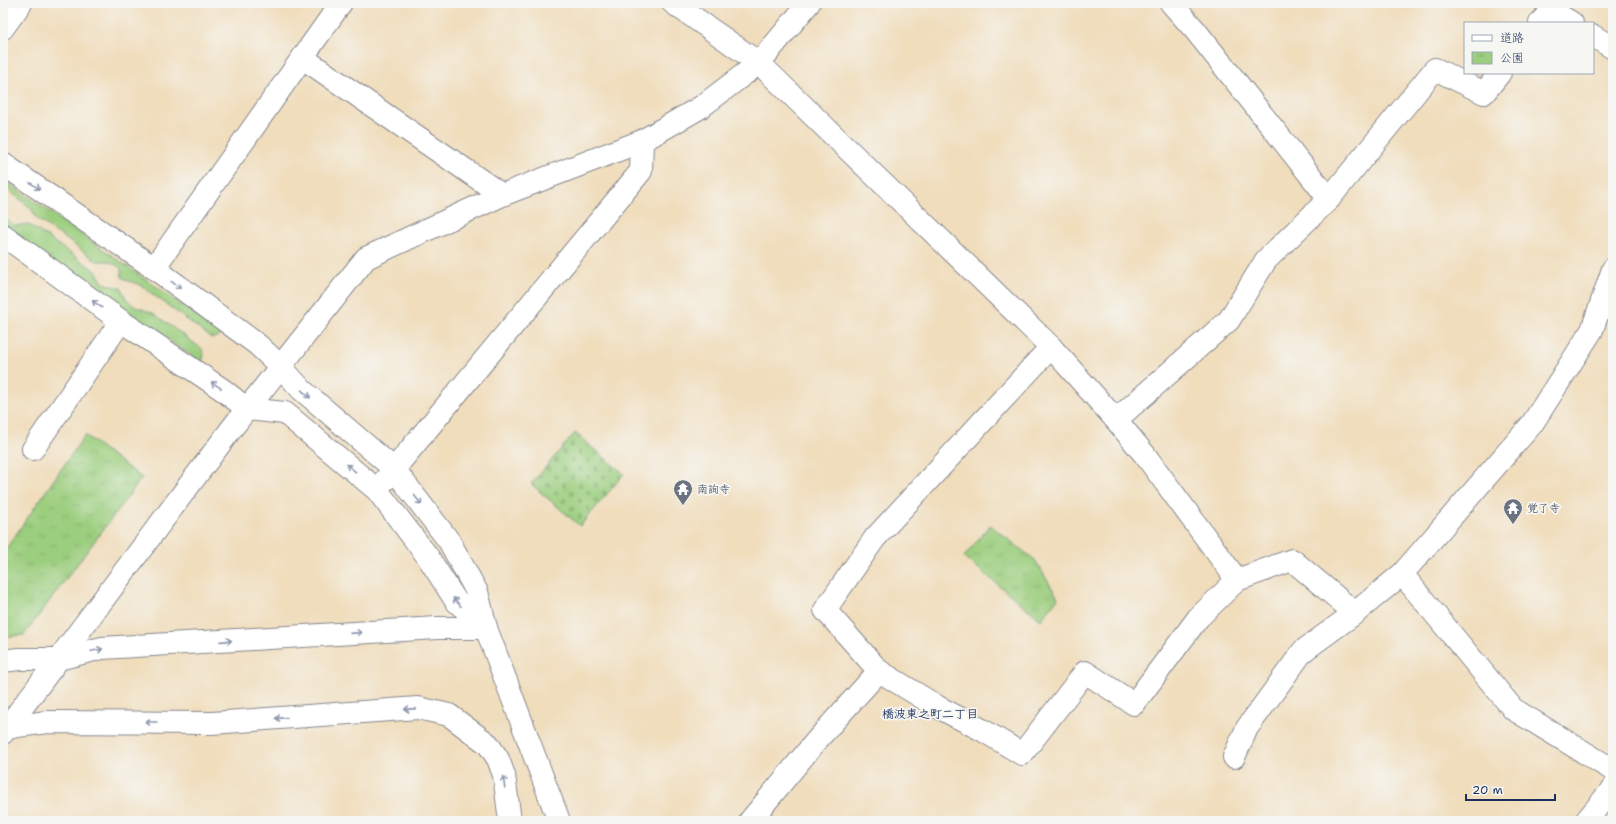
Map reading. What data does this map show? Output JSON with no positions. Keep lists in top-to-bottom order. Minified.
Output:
{"districts":["橋波東之町二丁目"],"places":{"temple":["南詢寺","覚了寺"]},"legend":["道路","公園"],"scale_bar":"20 m"}
